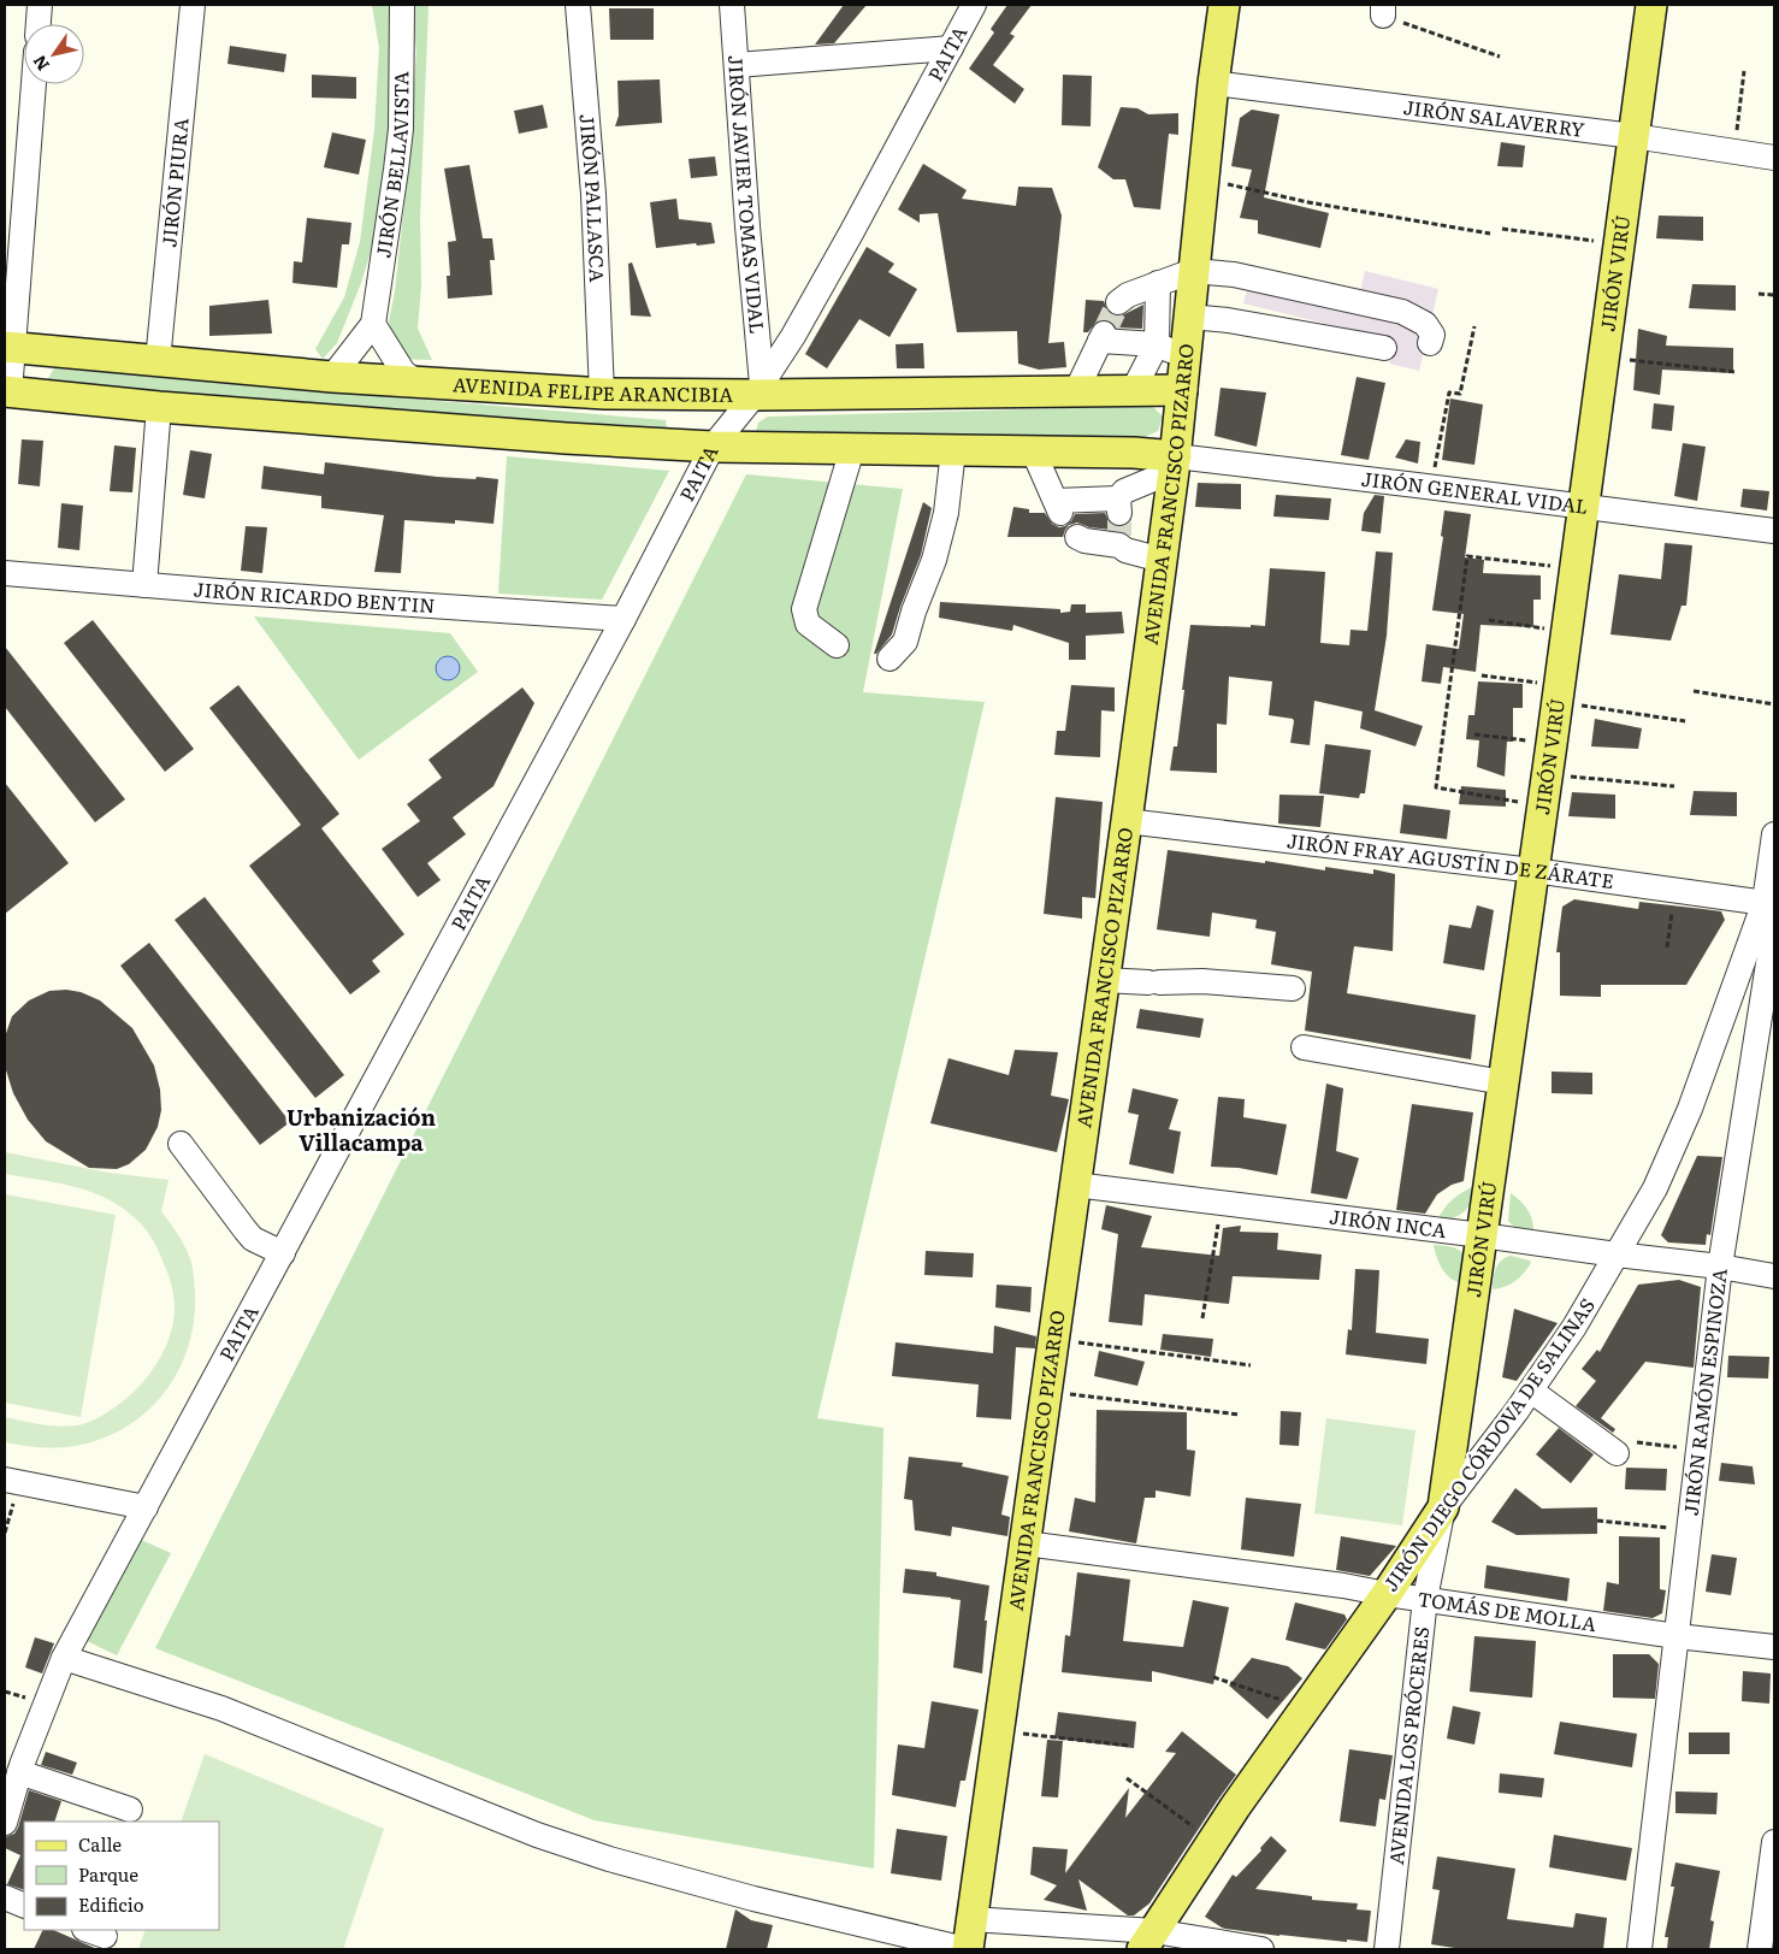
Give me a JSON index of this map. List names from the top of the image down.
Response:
{
  "streets": {
    "main road": [
      "JIRÓN VIRÚ",
      "AVENIDA FELIPE ARANCIBIA",
      "AVENIDA FRANCISCO PIZARRO",
      "JIRÓN DIEGO CÓRDOVA DE SALINAS"
    ],
    "street": [
      "PAITA",
      "JIRÓN SALAVERRY",
      "JIRÓN BELLAVISTA",
      "JIRÓN PIURA",
      "JIRÓN JAVIER TOMAS VIDAL",
      "JIRÓN PALLASCA",
      "JIRÓN GENERAL VIDAL",
      "JIRÓN RICARDO BENTIN",
      "JIRÓN FRAY AGUSTÍN DE ZÁRATE",
      "JIRÓN INCA",
      "JIRÓN RAMÓN ESPINOZA",
      "TOMÁS DE MOLLA",
      "AVENIDA LOS PRÓCERES"
    ]
  },
  "crossings": [
    ["PAITA", "JIRÓN JAVIER TOMAS VIDAL"],
    ["PAITA", "AVENIDA FELIPE ARANCIBIA"],
    ["PAITA", "JIRÓN RICARDO BENTIN"],
    ["JIRÓN SALAVERRY", "JIRÓN VIRÚ"],
    ["JIRÓN SALAVERRY", "AVENIDA FRANCISCO PIZARRO"],
    ["JIRÓN BELLAVISTA", "AVENIDA FELIPE ARANCIBIA"],
    ["JIRÓN PIURA", "AVENIDA FELIPE ARANCIBIA"],
    ["JIRÓN JAVIER TOMAS VIDAL", "AVENIDA FELIPE ARANCIBIA"],
    ["JIRÓN PALLASCA", "AVENIDA FELIPE ARANCIBIA"],
    ["JIRÓN VIRÚ", "JIRÓN GENERAL VIDAL"],
    ["JIRÓN VIRÚ", "JIRÓN FRAY AGUSTÍN DE ZÁRATE"],
    ["JIRÓN VIRÚ", "JIRÓN INCA"],
    ["JIRÓN VIRÚ", "JIRÓN DIEGO CÓRDOVA DE SALINAS"],
    ["JIRÓN VIRÚ", "AVENIDA LOS PRÓCERES"],
    ["AVENIDA FELIPE ARANCIBIA", "AVENIDA FRANCISCO PIZARRO"],
    ["JIRÓN GENERAL VIDAL", "AVENIDA FRANCISCO PIZARRO"],
    ["AVENIDA FRANCISCO PIZARRO", "JIRÓN FRAY AGUSTÍN DE ZÁRATE"],
    ["AVENIDA FRANCISCO PIZARRO", "JIRÓN INCA"],
    ["AVENIDA FRANCISCO PIZARRO", "TOMÁS DE MOLLA"],
    ["JIRÓN FRAY AGUSTÍN DE ZÁRATE", "JIRÓN RAMÓN ESPINOZA"],
    ["JIRÓN FRAY AGUSTÍN DE ZÁRATE", "JIRÓN DIEGO CÓRDOVA DE SALINAS"],
    ["JIRÓN INCA", "JIRÓN RAMÓN ESPINOZA"],
    ["JIRÓN INCA", "JIRÓN DIEGO CÓRDOVA DE SALINAS"],
    ["JIRÓN RAMÓN ESPINOZA", "JIRÓN DIEGO CÓRDOVA DE SALINAS"],
    ["JIRÓN RAMÓN ESPINOZA", "TOMÁS DE MOLLA"],
    ["JIRÓN DIEGO CÓRDOVA DE SALINAS", "TOMÁS DE MOLLA"],
    ["JIRÓN DIEGO CÓRDOVA DE SALINAS", "AVENIDA LOS PRÓCERES"],
    ["TOMÁS DE MOLLA", "AVENIDA LOS PRÓCERES"]
  ],
  "districts": ["Urbanización Villacampa"],
  "legend": ["Calle", "Parque", "Edificio"],
  "north": "bottom left"
}
